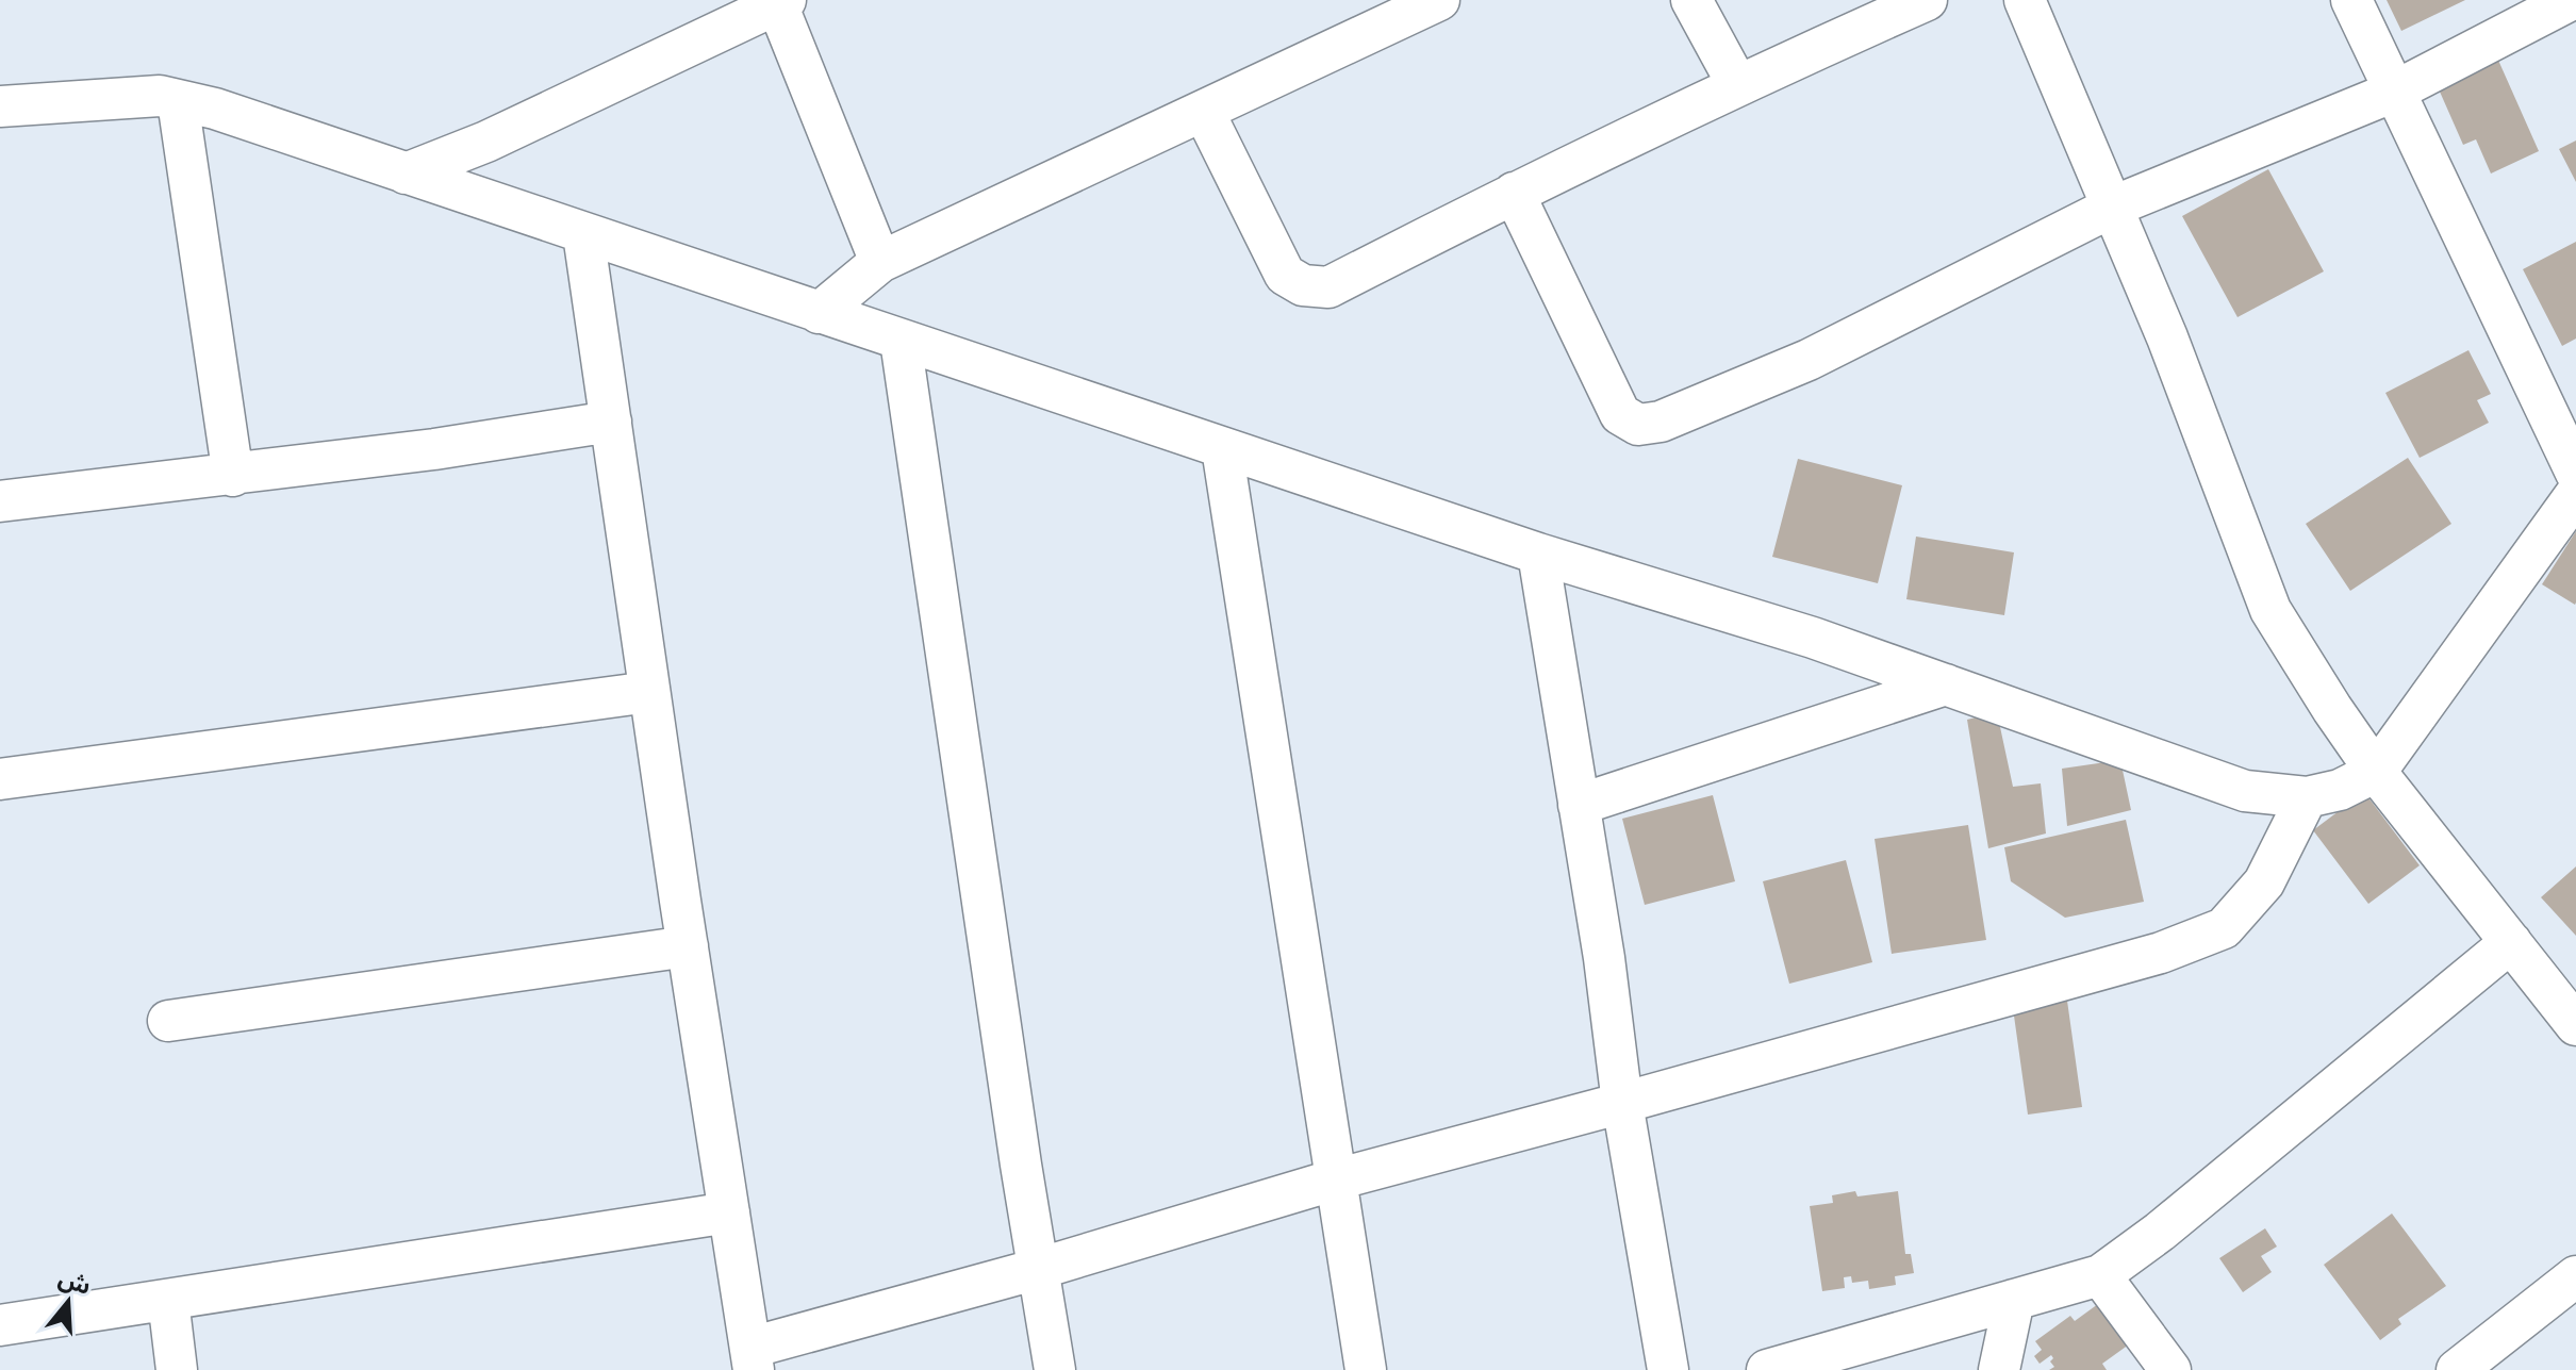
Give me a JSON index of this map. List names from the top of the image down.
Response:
{
  "north": "top"
}
